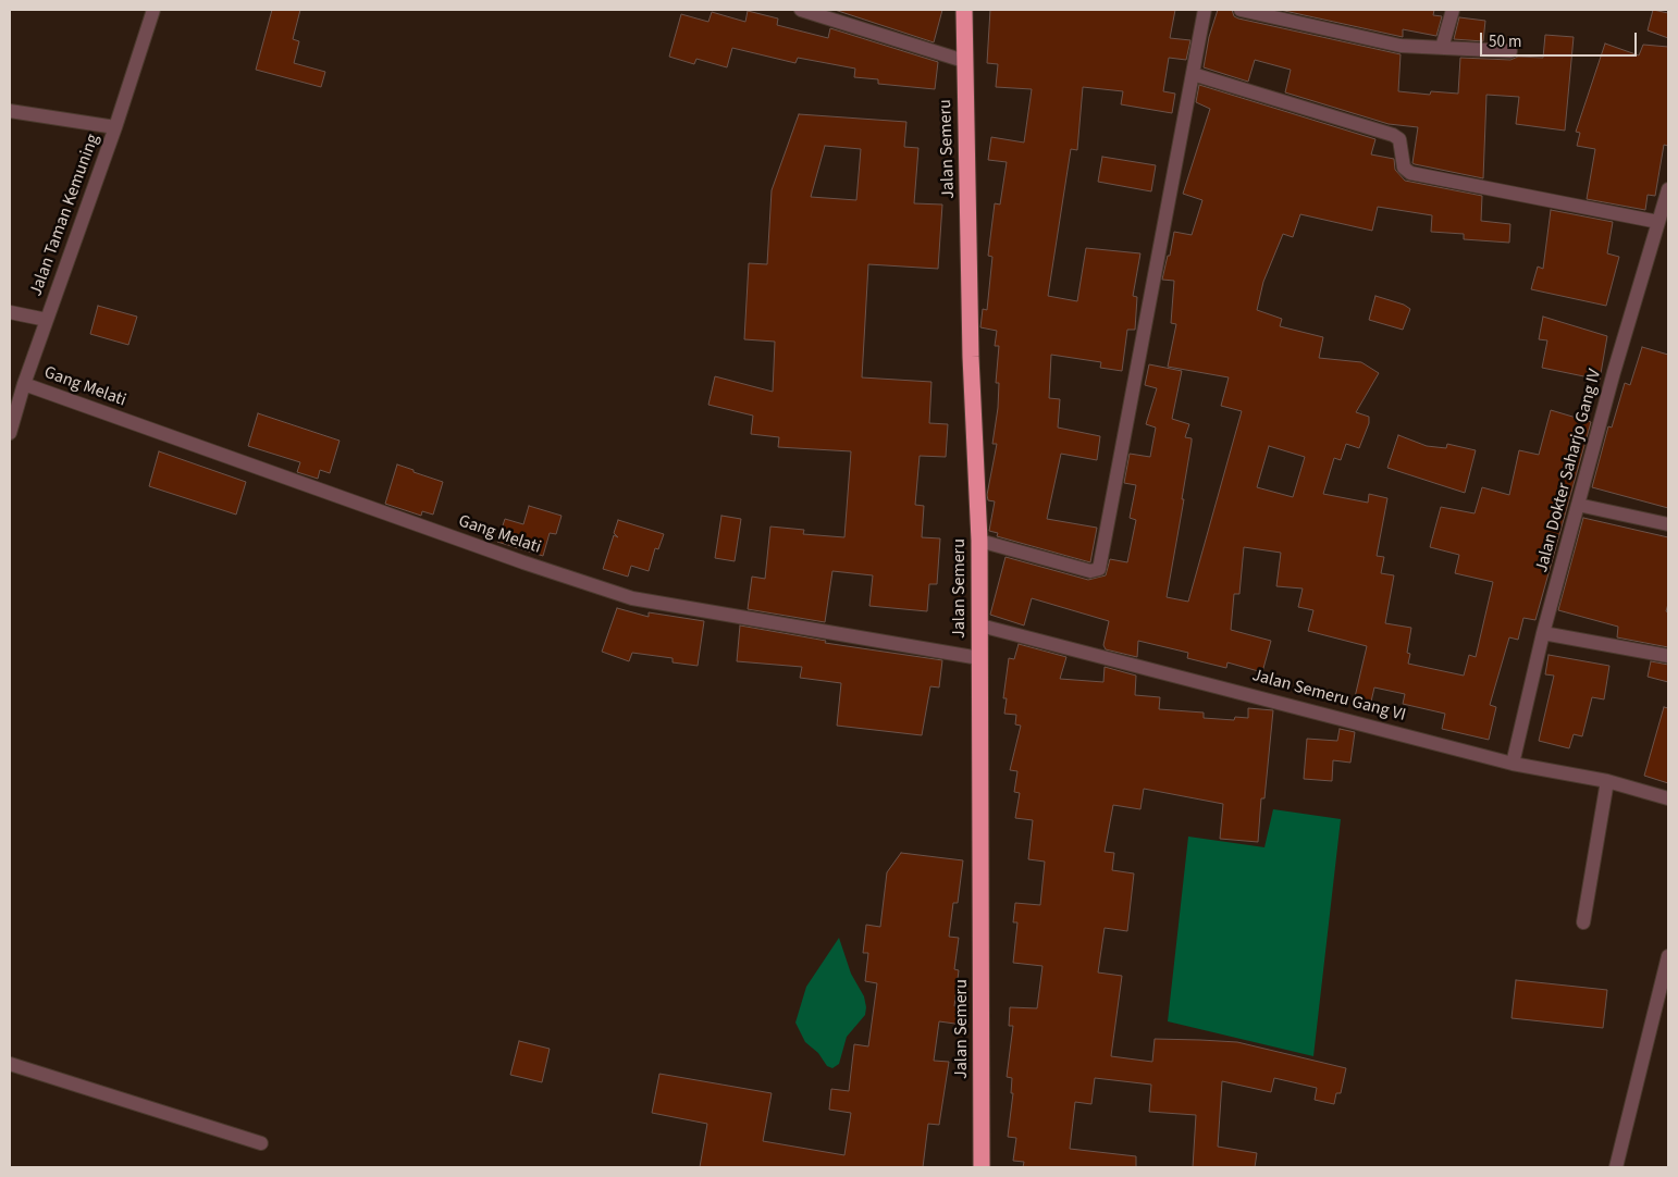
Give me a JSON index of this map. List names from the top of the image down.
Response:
{
  "streets": {
    "highway": ["Jalan Semeru"],
    "street": [
      "Jalan Taman Kemuning",
      "Gang Melati",
      "Jalan Dokter Saharjo Gang IV",
      "Jalan Semeru Gang VI"
    ]
  },
  "crossings": [
    ["Jalan Semeru", "Gang Melati"],
    ["Jalan Semeru", "Jalan Semeru Gang VI"],
    ["Jalan Taman Kemuning", "Gang Melati"],
    ["Jalan Dokter Saharjo Gang IV", "Jalan Semeru Gang VI"]
  ],
  "scale_bar": "50 m"
}
